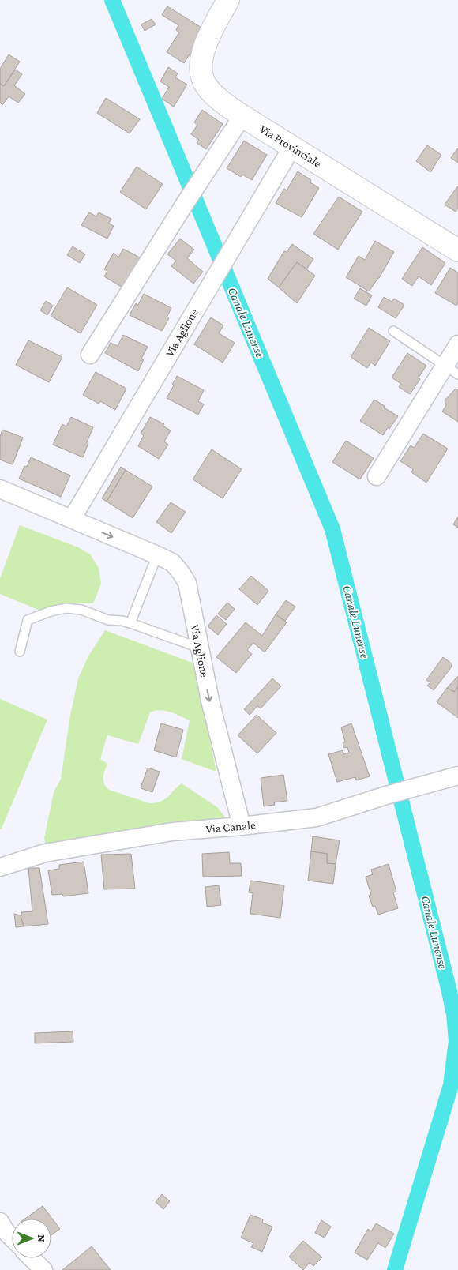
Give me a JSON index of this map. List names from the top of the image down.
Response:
{
  "streets": {
    "street": ["Via Provinciale", "Via Aglione", "Via Canale"]
  },
  "crossings": [
    ["Via Provinciale", "Via Aglione"],
    ["Via Aglione", "Via Canale"]
  ],
  "water": ["Canale Lunense"],
  "north": "right"
}
